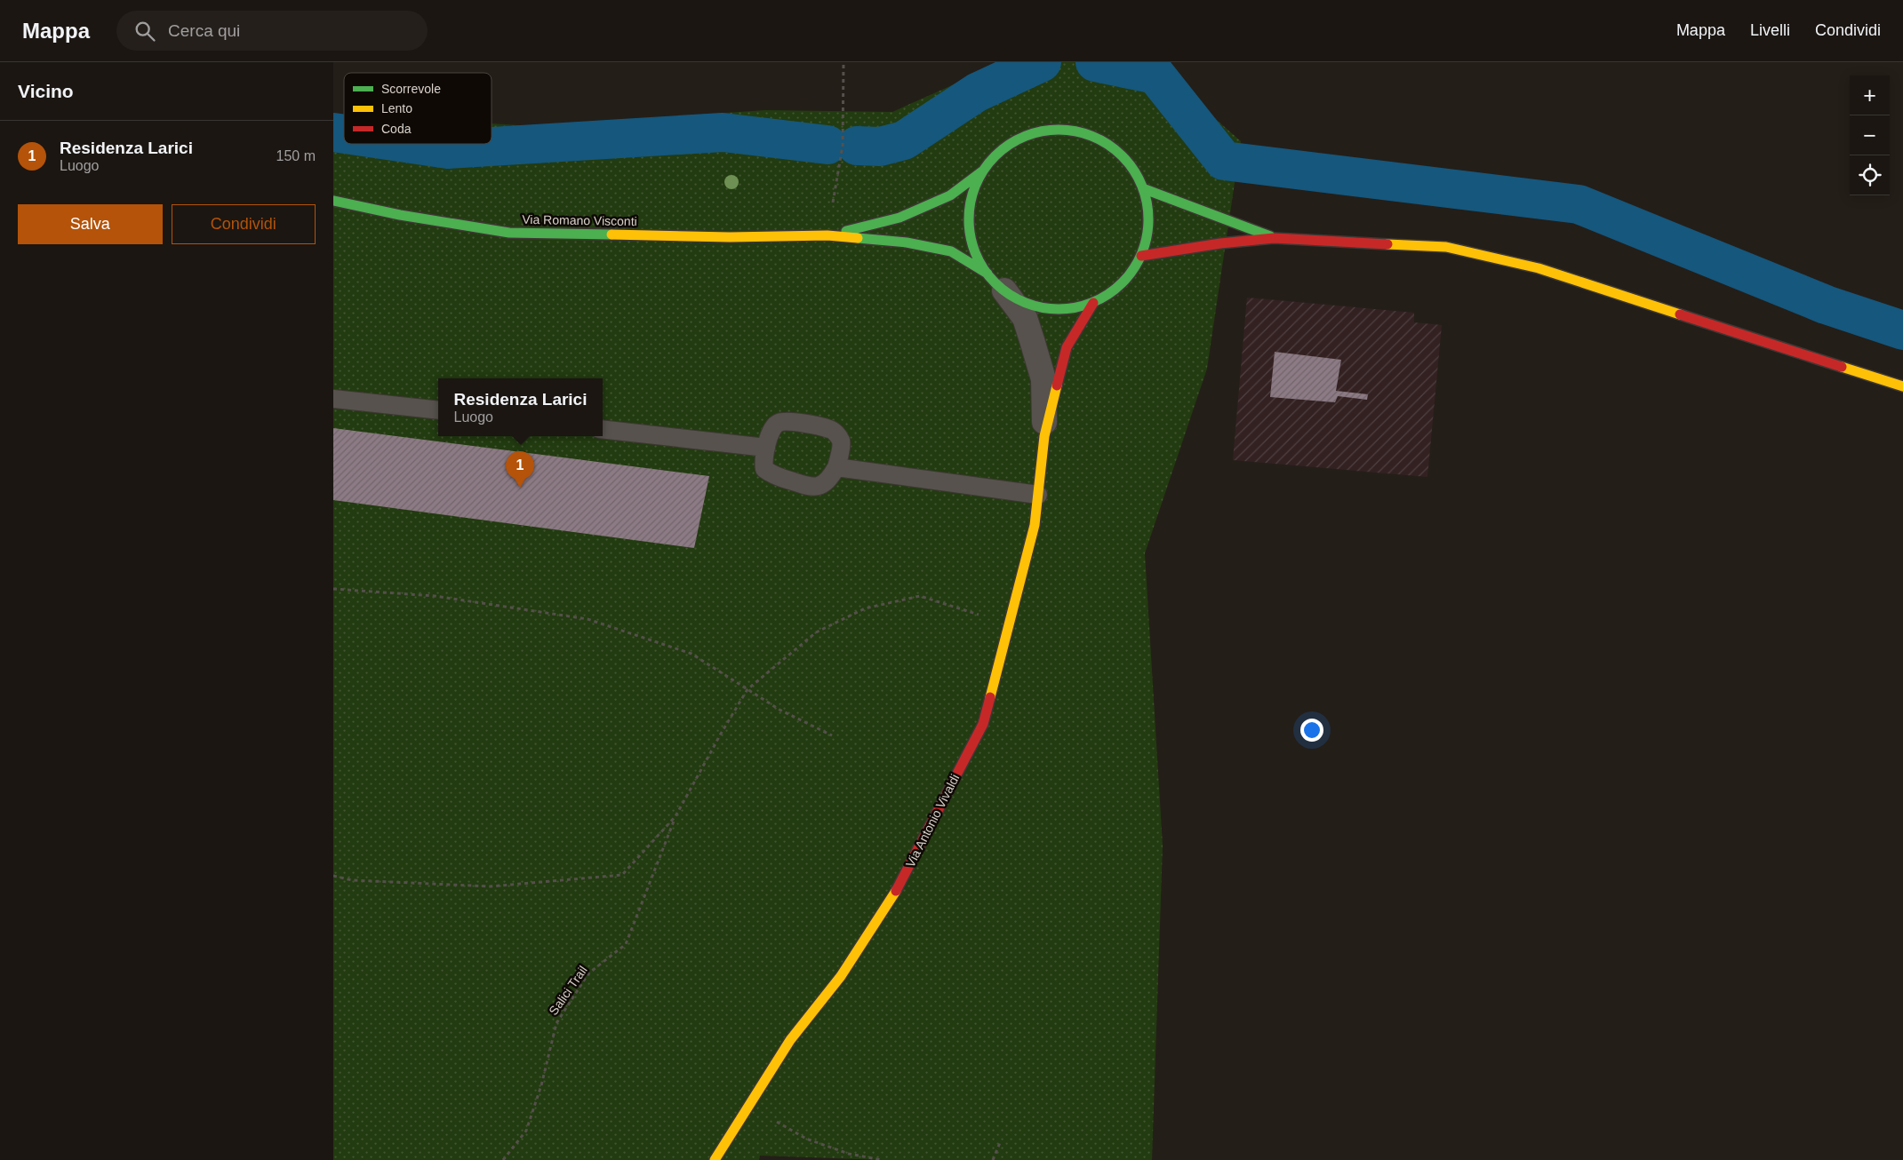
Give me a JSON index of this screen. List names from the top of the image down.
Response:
{
  "streets": {
    "street": ["Via Romano Visconti", "Via Antonio Vivaldi"],
    "path": ["Salici Trail"]
  },
  "crossings": [
    ["Via Romano Visconti", "Via Antonio Vivaldi"]
  ],
  "legend": ["Scorrevole", "Lento", "Coda"],
  "page": {
    "header": "Mappa",
    "search": "Cerca qui",
    "nav": ["Mappa", "Livelli", "Condividi"],
    "heading": "Vicino",
    "map_buttons": ["+", "−"],
    "list": [
      {
        "mark": "1",
        "name": "Residenza Larici",
        "note": "Luogo",
        "value": "150 m"
      }
    ],
    "buttons": ["Salva", "Condividi"],
    "popup": ["Residenza Larici", "Luogo"],
    "pins": "1"
  }
}
